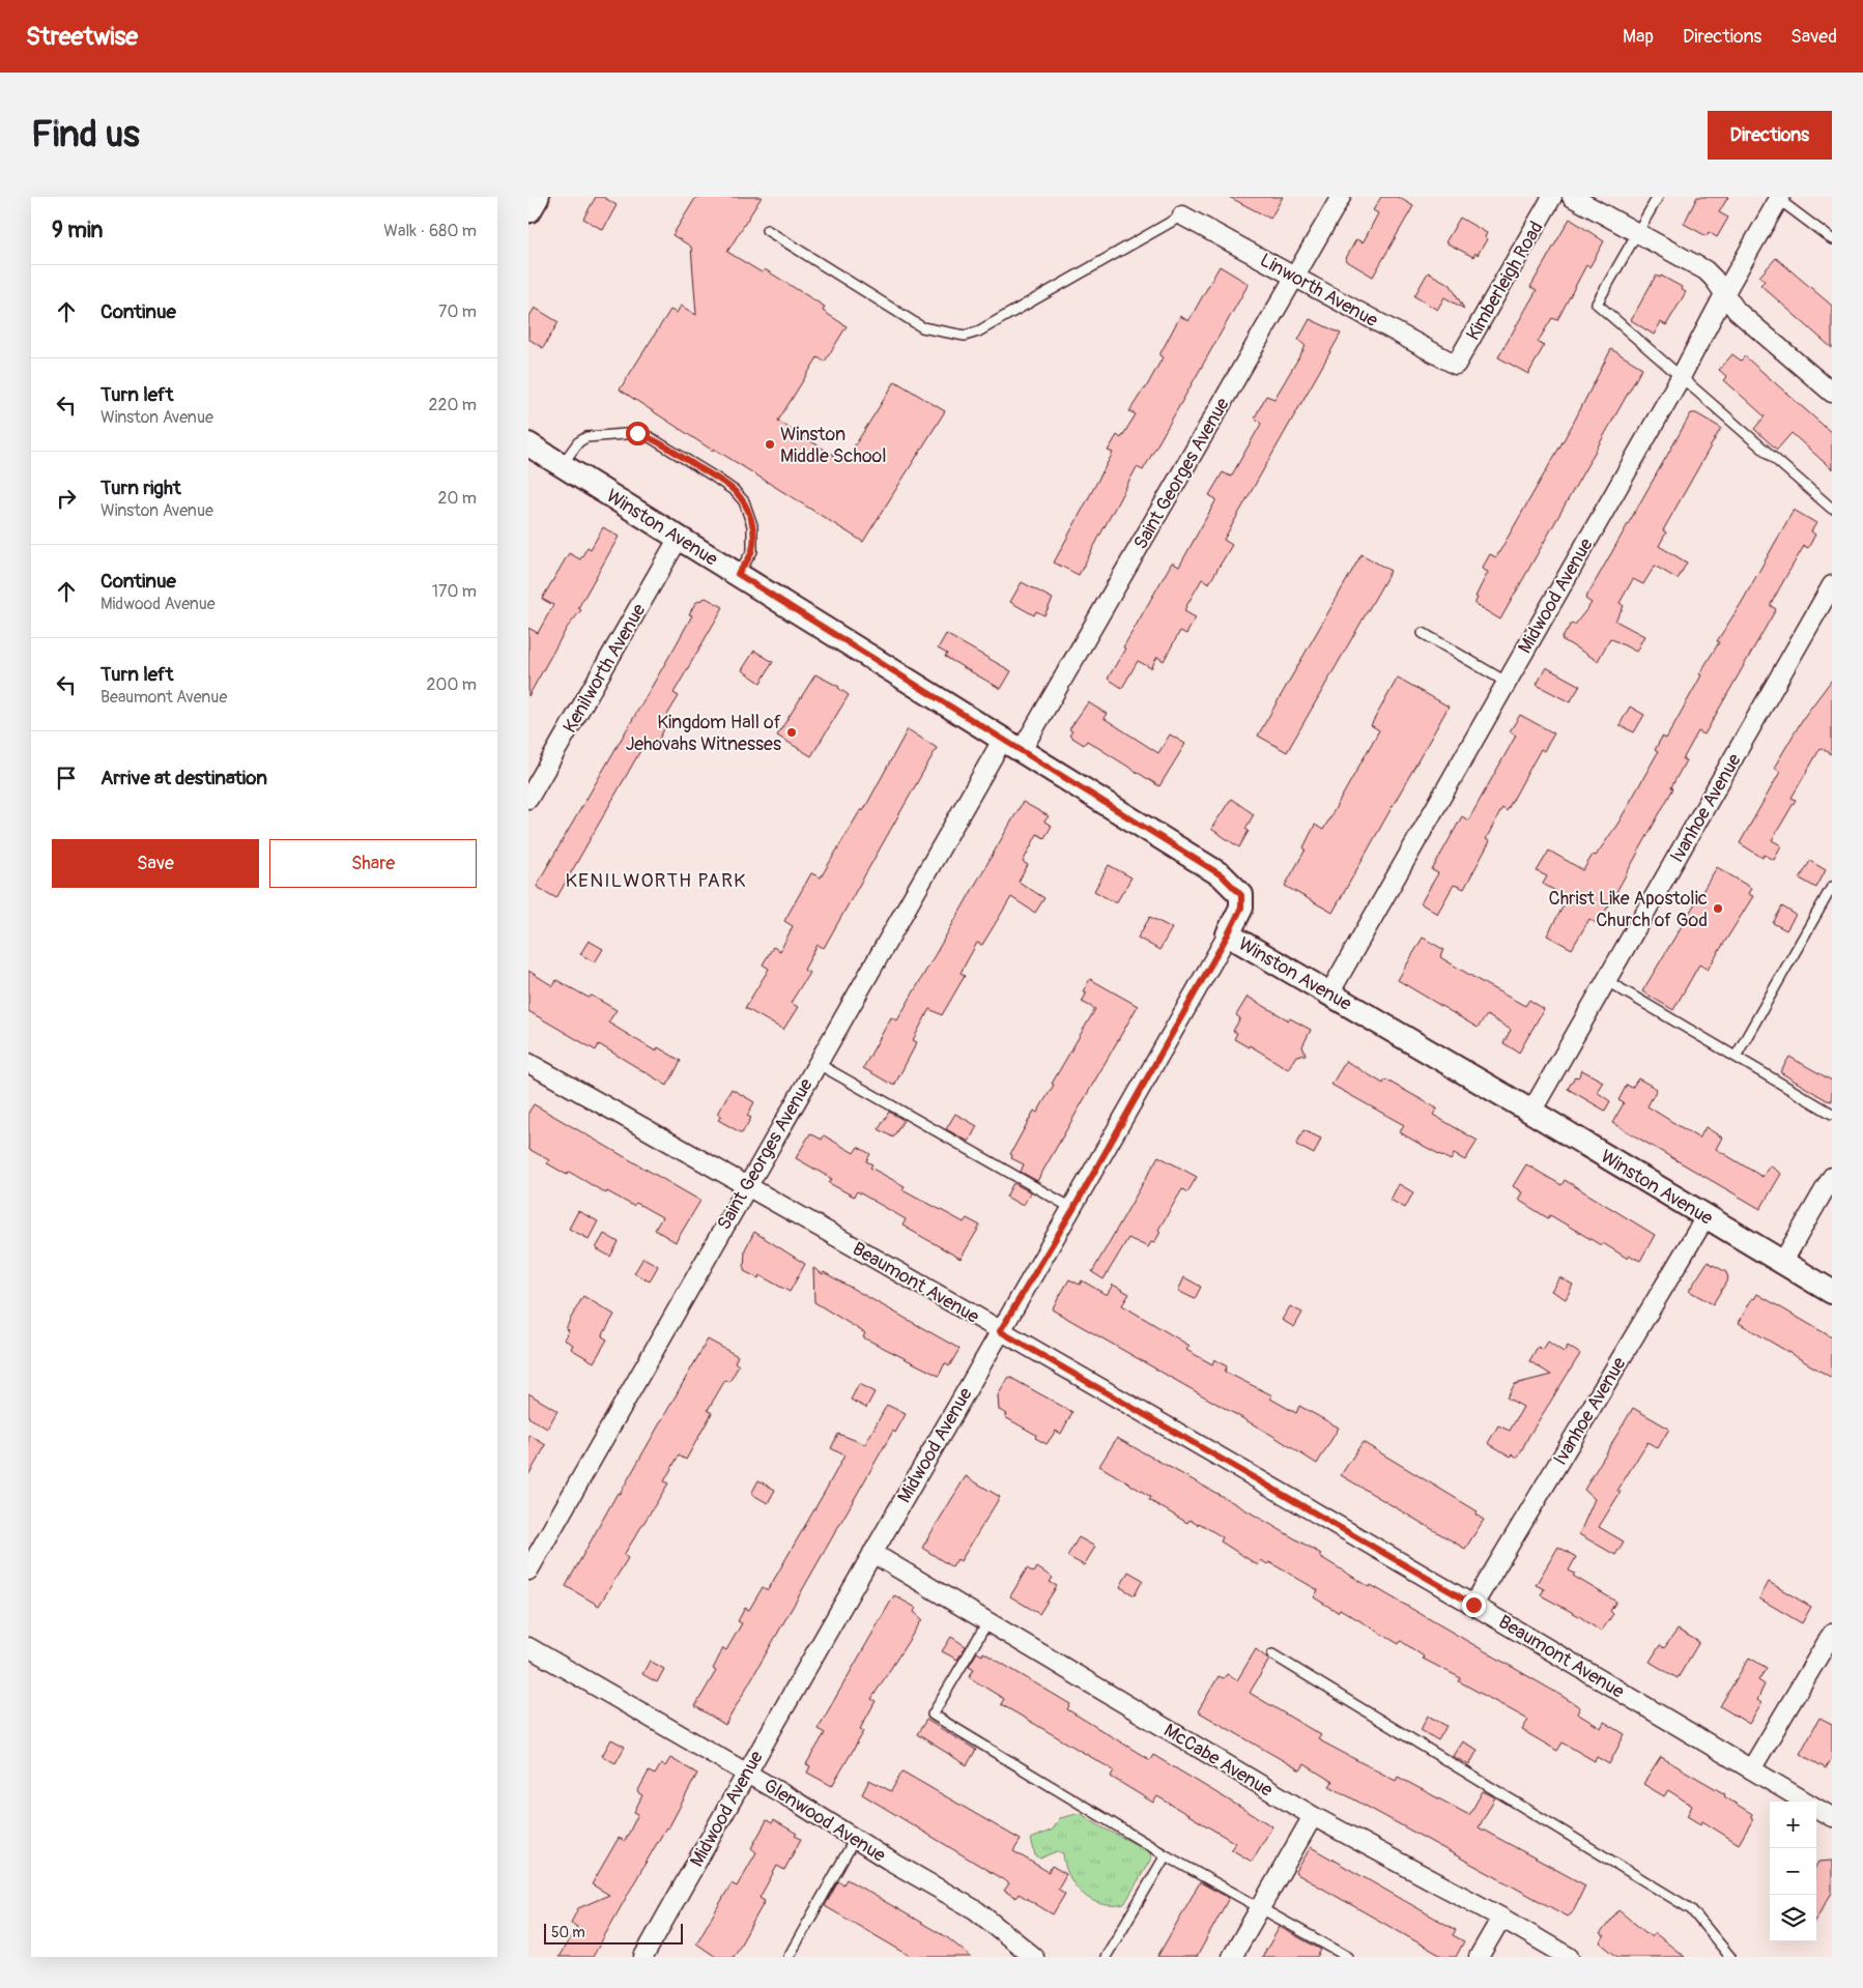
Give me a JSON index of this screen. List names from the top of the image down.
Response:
{
  "streets": {
    "street": [
      "Kimberleigh Road",
      "Linworth Avenue",
      "Saint Georges Avenue",
      "Winston Avenue",
      "Midwood Avenue",
      "Kenilworth Avenue",
      "Ivanhoe Avenue",
      "Beaumont Avenue",
      "McCabe Avenue",
      "Glenwood Avenue"
    ]
  },
  "crossings": [
    ["Kimberleigh Road", "Linworth Avenue"],
    ["Linworth Avenue", "Saint Georges Avenue"],
    ["Saint Georges Avenue", "Winston Avenue"],
    ["Saint Georges Avenue", "Beaumont Avenue"],
    ["Winston Avenue", "Midwood Avenue"],
    ["Winston Avenue", "Kenilworth Avenue"],
    ["Winston Avenue", "Ivanhoe Avenue"],
    ["Midwood Avenue", "Beaumont Avenue"],
    ["Midwood Avenue", "McCabe Avenue"],
    ["Midwood Avenue", "Glenwood Avenue"],
    ["Ivanhoe Avenue", "Beaumont Avenue"]
  ],
  "districts": ["KENILWORTH PARK"],
  "places": ["Winston Middle School", "Kingdom Hall of Jehovahs Witnesses", "Christ Like Apostolic Church of God"],
  "scale_bar": "50 m",
  "page": {
    "header": "Streetwise",
    "nav": ["Map", "Directions", "Saved"],
    "buttons": [
      "Directions",
      ["Save", "Share"]
    ],
    "title": "Find us",
    "heading": ["9 min", "Walk · 680 m"],
    "list": [
      ["Continue", "70 m"],
      ["Turn left", "Winston Avenue", "220 m"],
      ["Turn right", "Winston Avenue", "20 m"],
      ["Continue", "Midwood Avenue", "170 m"],
      ["Turn left", "Beaumont Avenue", "200 m"],
      "Arrive at destination"
    ],
    "map_buttons": ["+", "−"],
    "scale": "50 m"
  }
}
